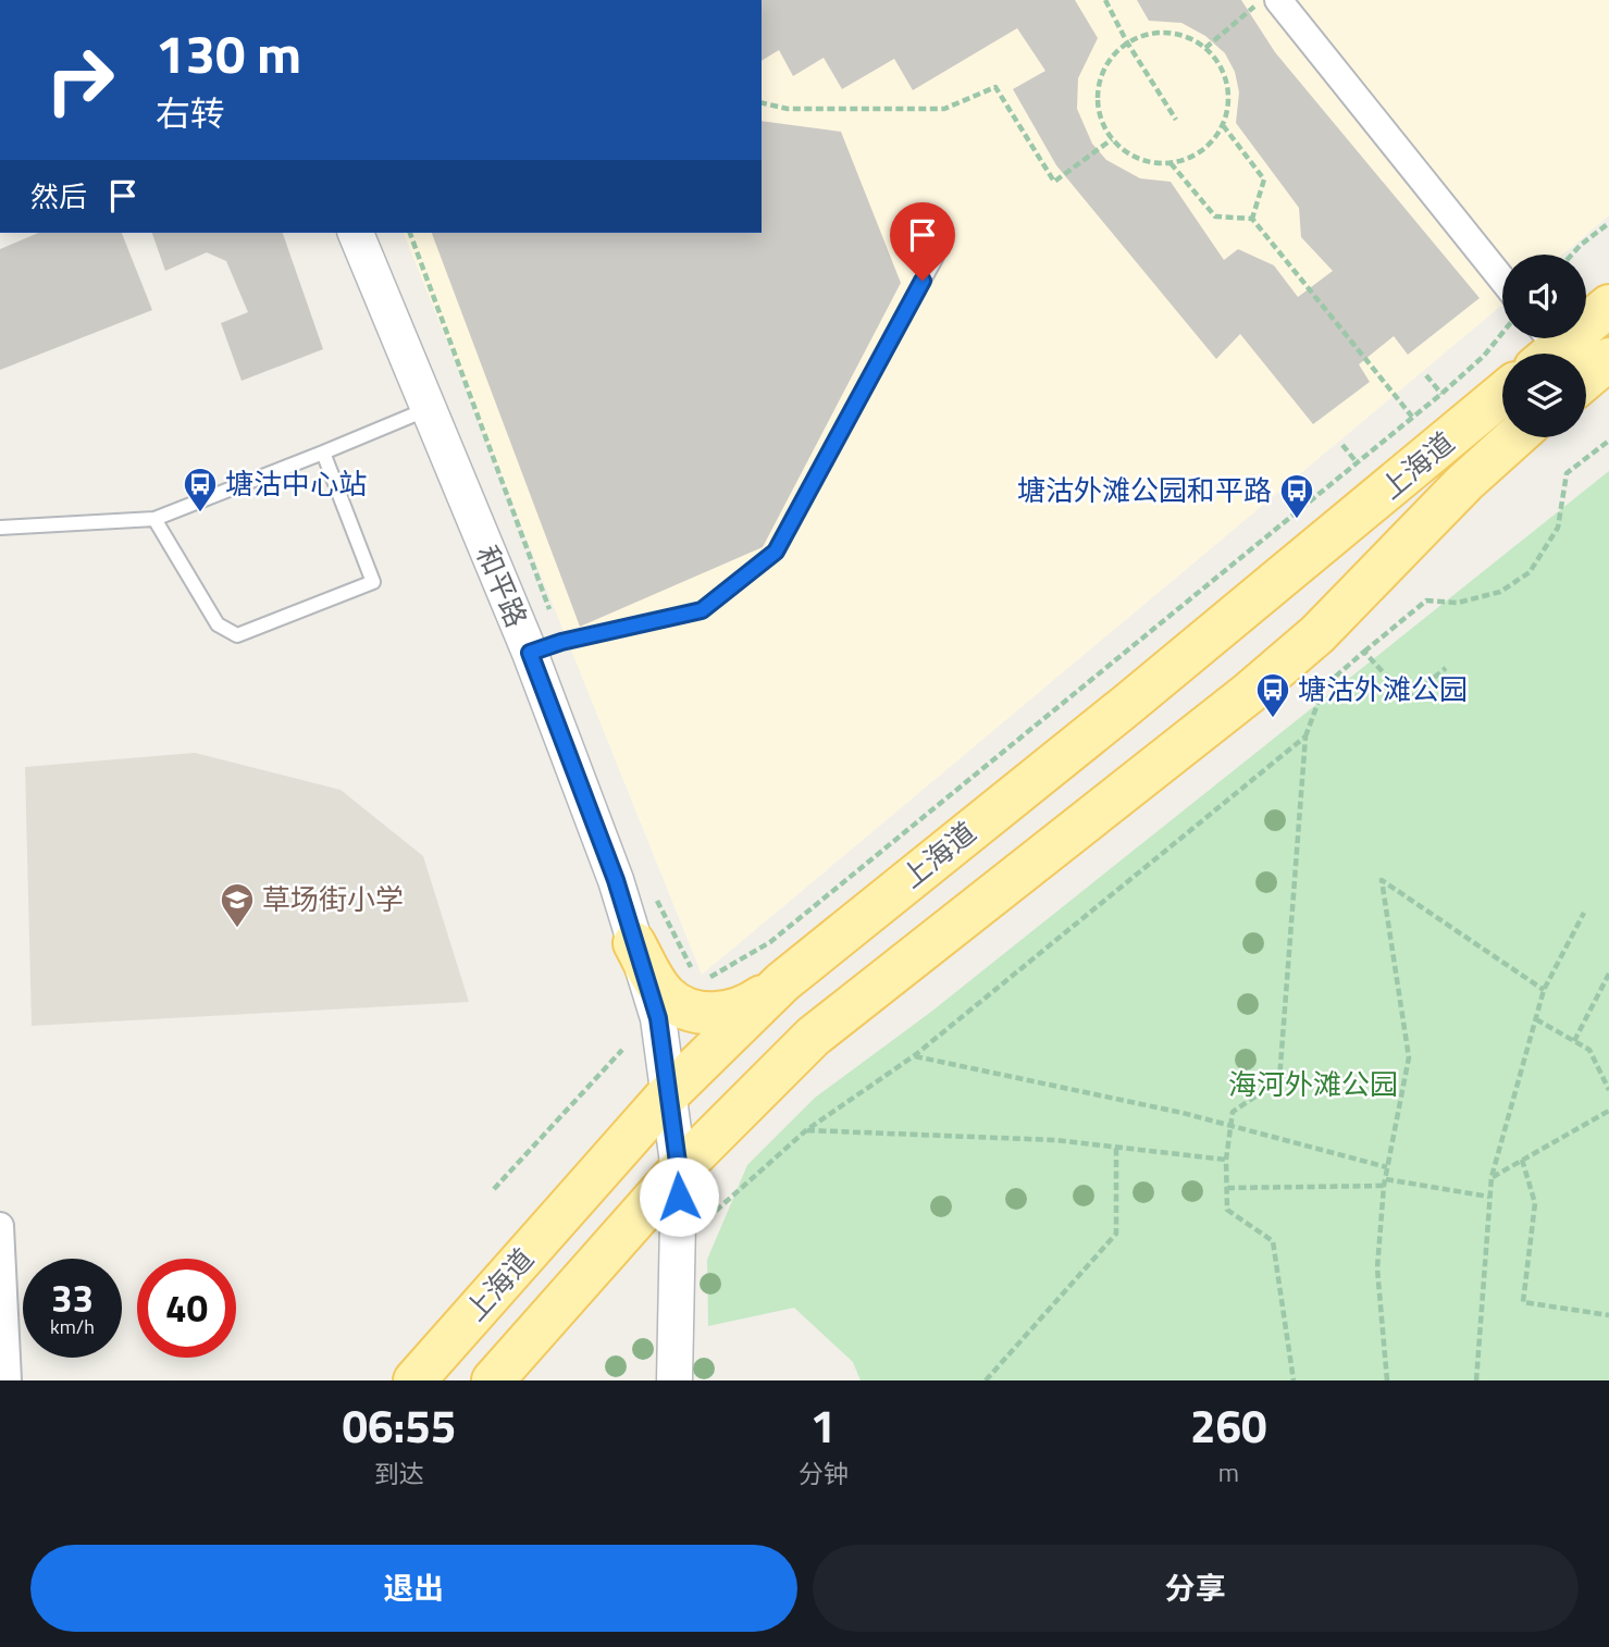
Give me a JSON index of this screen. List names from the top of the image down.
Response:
{
  "streets": {
    "main road": ["上海道"],
    "street": ["和平路"]
  },
  "crossings": [
    ["上海道", "和平路"]
  ],
  "parks": ["海河外滩公园"],
  "places": {
    "bus stop": ["塘沽中心站", "塘沽外滩公园和平路", "塘沽外滩公园"],
    "school or university": ["草场街小学"]
  },
  "page": {
    "turn": ["130 m", "右转"],
    "then": "然后",
    "speed": "33 km/h",
    "limit": "40",
    "eta": [
      "06:55",
      "到达",
      "1",
      "分钟",
      "260",
      "m"
    ],
    "buttons": ["退出", "分享"]
  }
}
